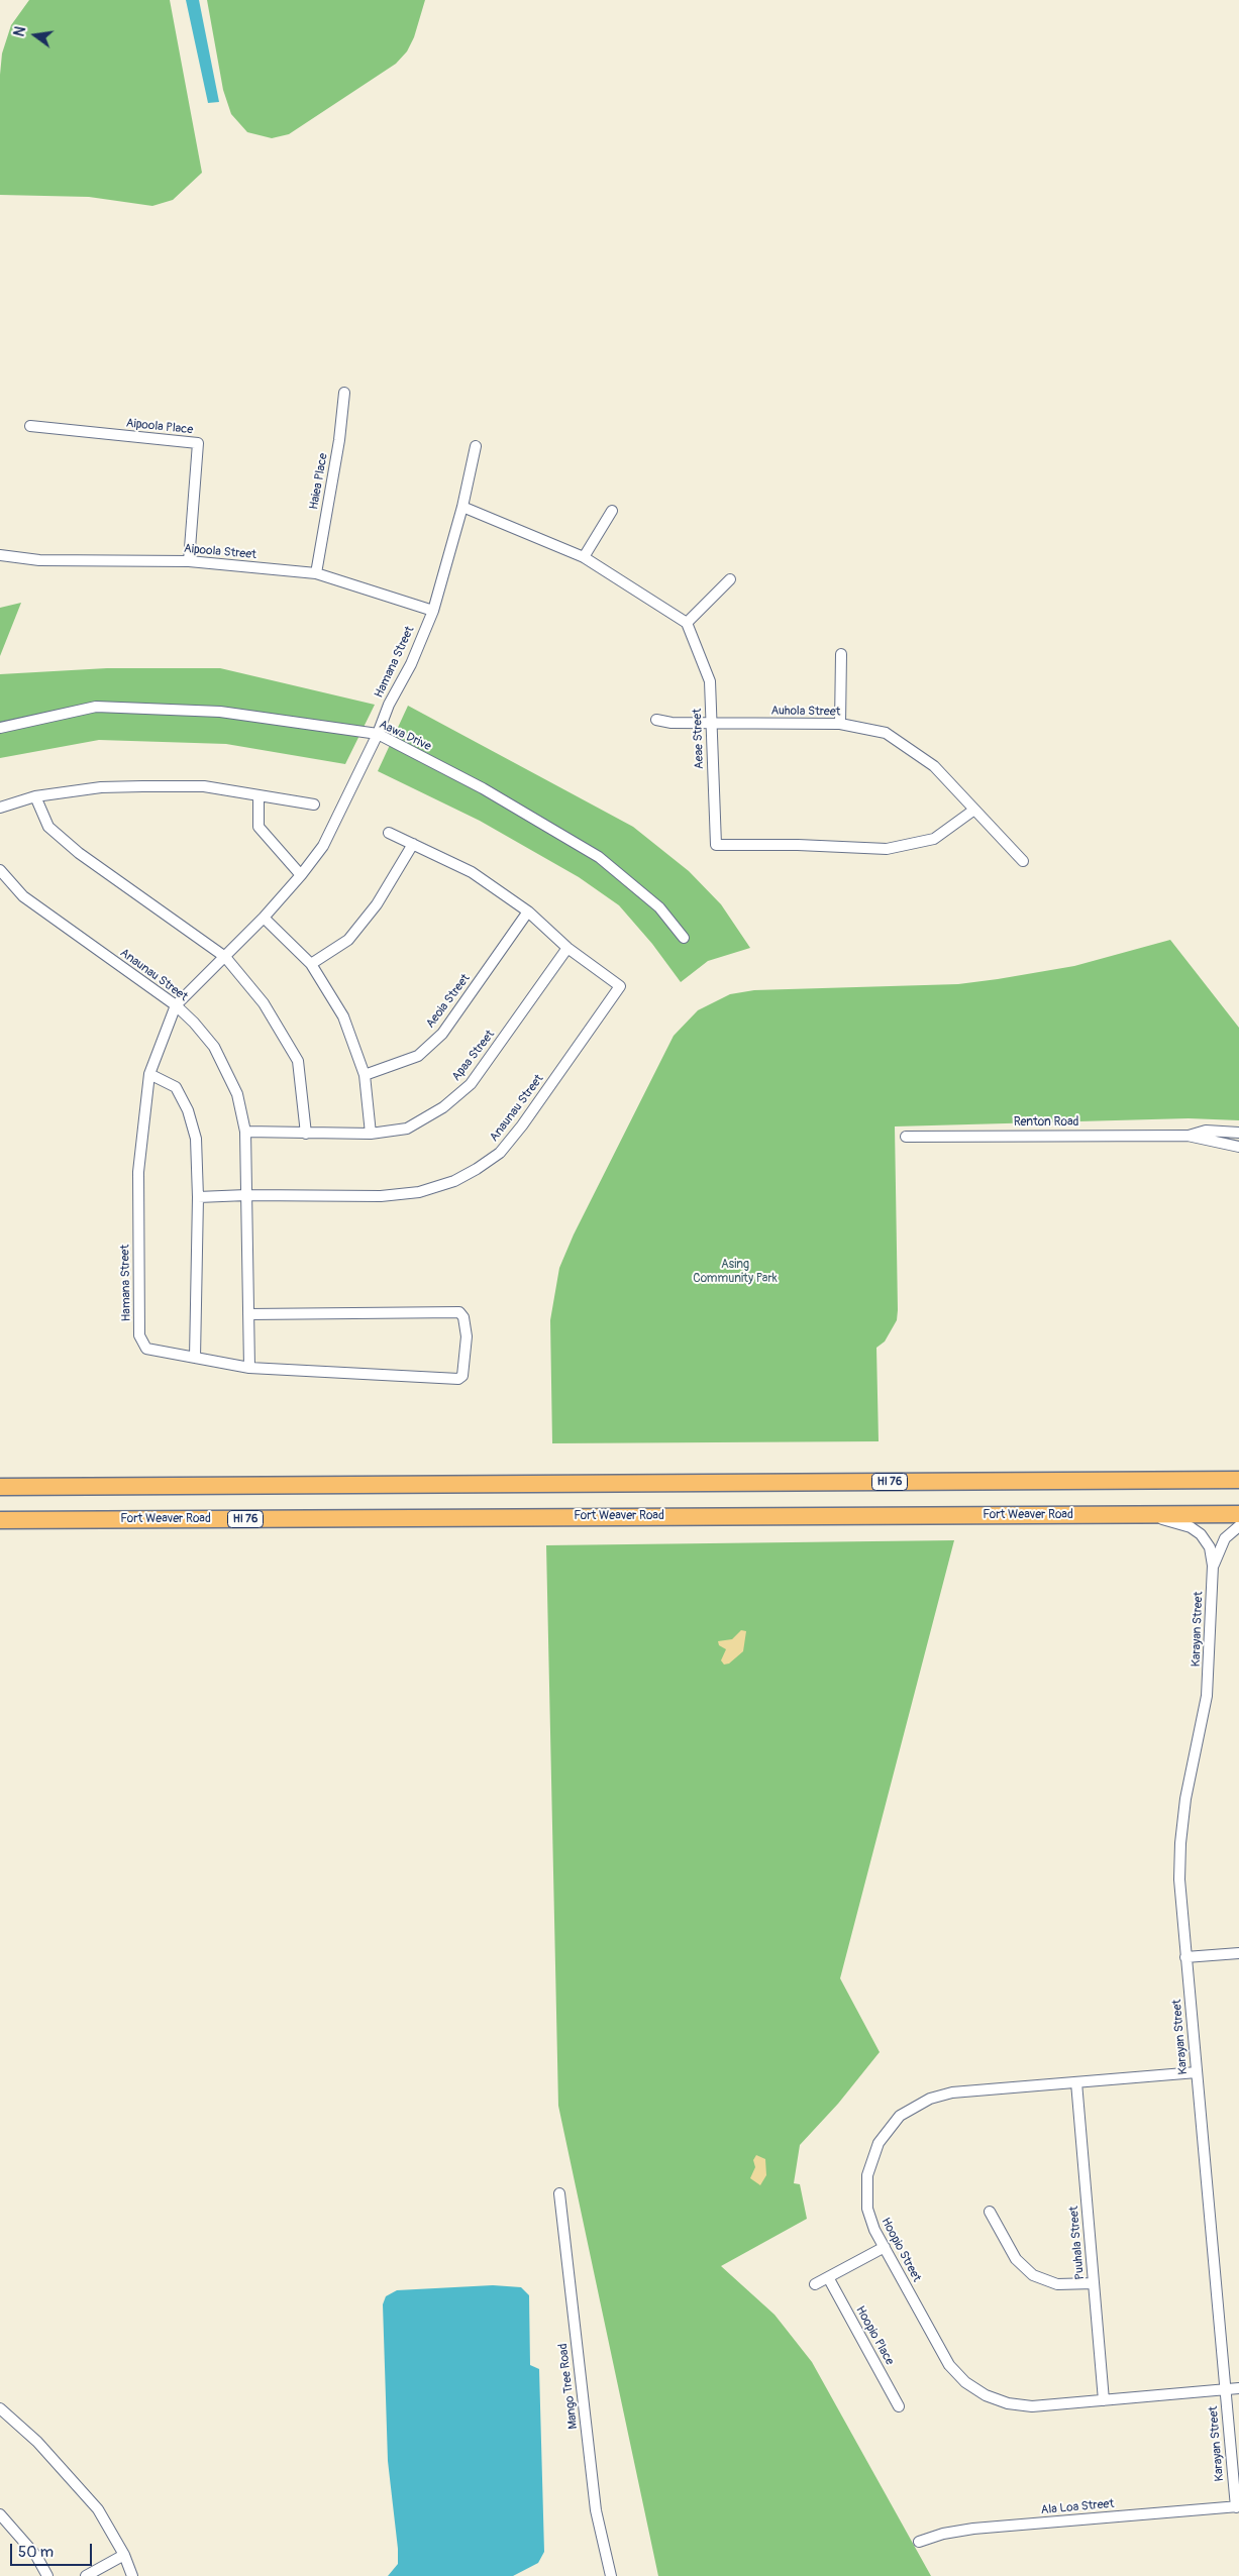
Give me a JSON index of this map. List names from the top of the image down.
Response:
{
  "streets": {
    "highway": ["HI 76", "Fort Weaver Road"],
    "street": [
      "Aipoola Place",
      "Haiea Place",
      "Aipoola Street",
      "Hamana Street",
      "Auhola Street",
      "Aawa Drive",
      "Aeae Street",
      "Anaunau Street",
      "Aeoia Street",
      "Apaa Street",
      "Renton Road",
      "Karayan Street",
      "Puuhala Street",
      "Hoopio Street",
      "Hoopio Place",
      "Mango Tree Road",
      "Ala Loa Street"
    ]
  },
  "crossings": [
    ["Aipoola Place", "Aipoola Street"],
    ["Haiea Place", "Aipoola Street"],
    ["Aipoola Street", "Hamana Street"],
    ["Hamana Street", "Aawa Drive"],
    ["Hamana Street", "Anaunau Street"],
    ["Auhola Street", "Aeae Street"],
    ["Anaunau Street", "Apaa Street"],
    ["Fort Weaver Road", "Karayan Street"],
    ["Karayan Street", "Hoopio Street"],
    ["Karayan Street", "Ala Loa Street"],
    ["Puuhala Street", "Hoopio Street"]
  ],
  "parks": ["Asing Community Park"],
  "scale_bar": "50 m",
  "north": "left"
}
